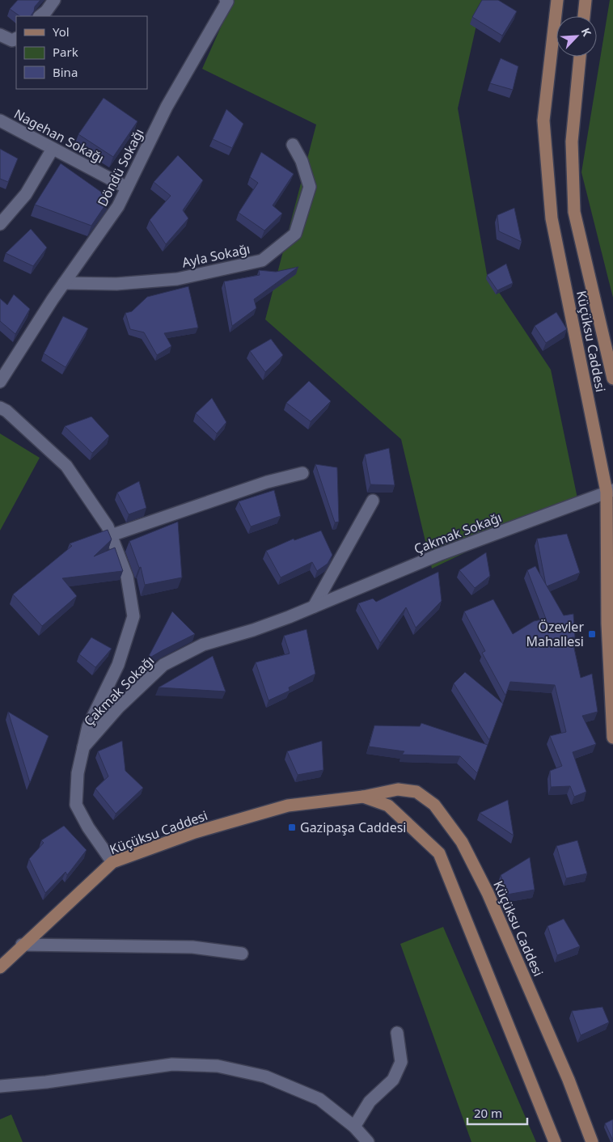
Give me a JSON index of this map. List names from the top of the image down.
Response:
{
  "streets": {
    "main road": ["Küçüksu Caddesi"],
    "street": [
      "Nagehan Sokağı",
      "Döndü Sokağı",
      "Ayla Sokağı",
      "Çakmak Sokağı"
    ]
  },
  "crossings": [
    ["Nagehan Sokağı", "Döndü Sokağı"],
    ["Döndü Sokağı", "Ayla Sokağı"],
    ["Küçüksu Caddesi", "Çakmak Sokağı"]
  ],
  "places": {
    "transit": ["Özevler Mahallesi", "Gazipaşa Caddesi"]
  },
  "legend": ["Yol", "Park", "Bina"],
  "scale_bar": "20 m",
  "north": "top right"
}
